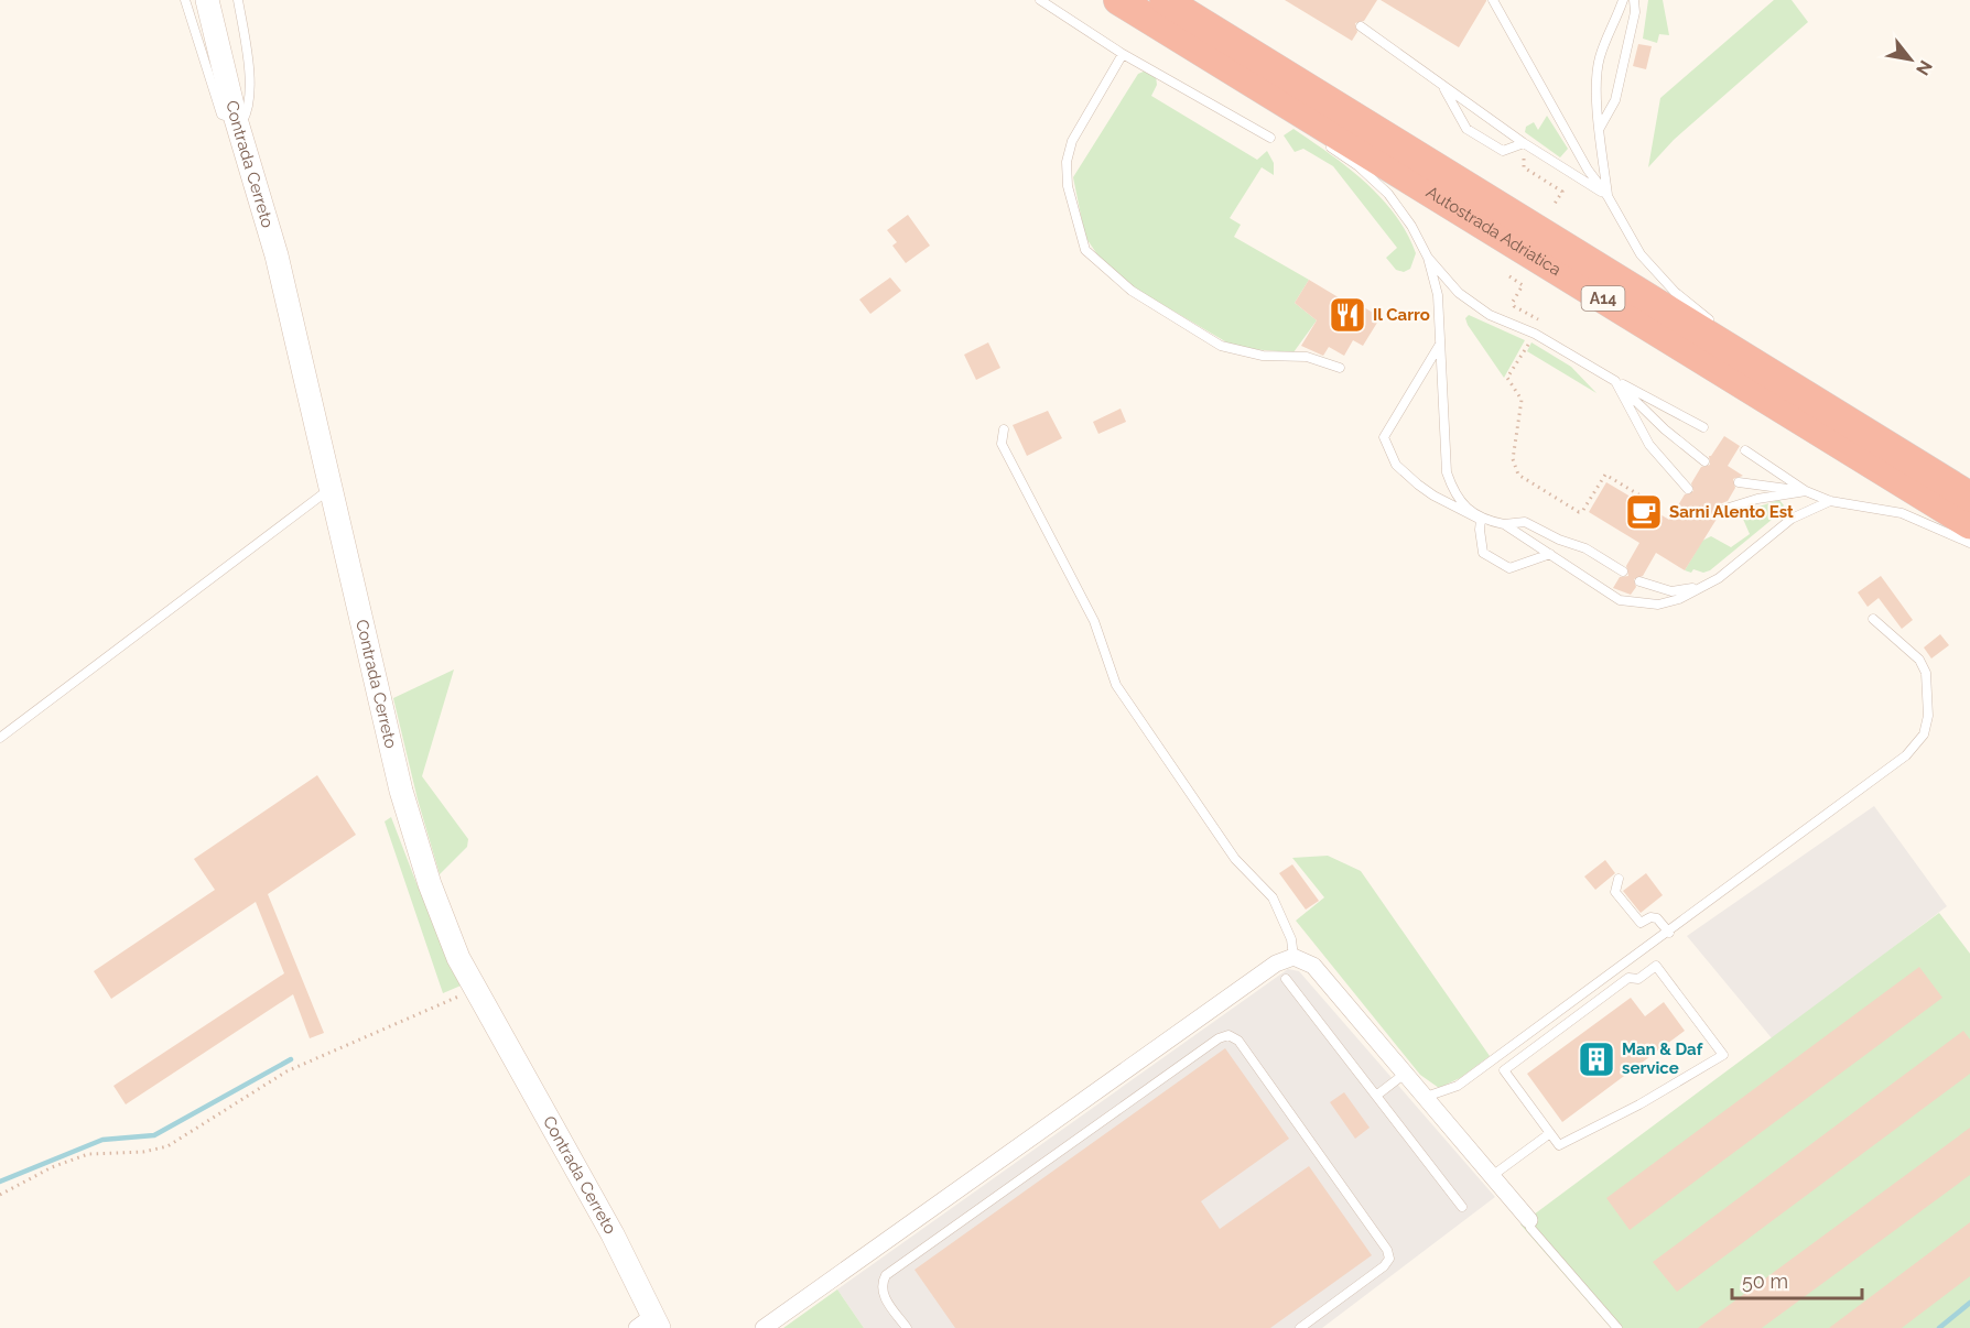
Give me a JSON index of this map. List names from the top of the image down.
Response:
{
  "streets": {
    "highway": ["Autostrada Adriatica", "A14"],
    "main road": ["Contrada Cerreto"]
  },
  "places": {
    "restaurant": ["Il Carro"],
    "cafe": ["Sarni Alento Est"],
    "building": ["Man & Daf service"]
  },
  "scale_bar": "50 m",
  "north": "bottom right"
}
